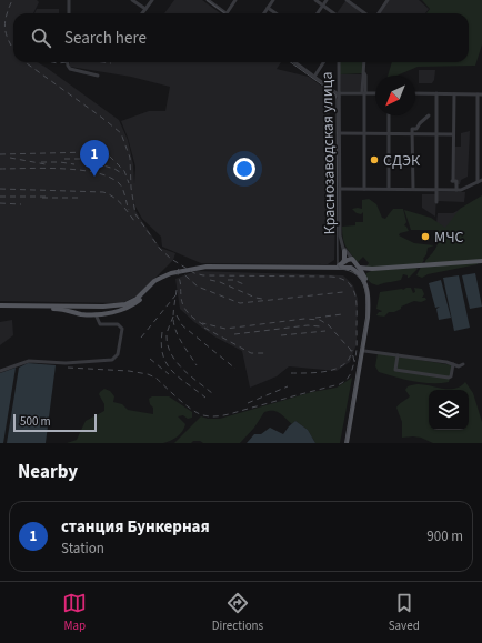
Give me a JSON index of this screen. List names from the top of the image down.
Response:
{
  "streets": {
    "street": ["Краснозаводская улица"]
  },
  "places": ["СДЭК", "МЧС"],
  "scale_bar": "500 m",
  "north": "bottom left",
  "page": {
    "search": "Search here",
    "pins": "1",
    "scale": "500 m",
    "heading": "Nearby",
    "list": [
      {
        "mark": "1",
        "name": "станция Бункерная",
        "note": "Station",
        "value": "900 m"
      }
    ],
    "nav": ["Map", "Directions", "Saved"]
  }
}
